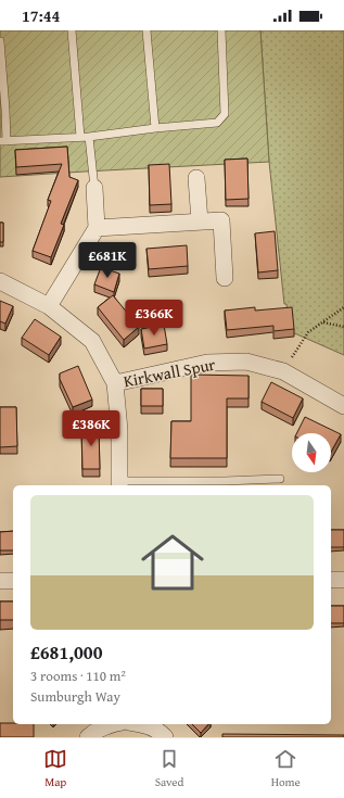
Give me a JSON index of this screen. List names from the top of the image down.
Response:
{
  "streets": {
    "street": ["Kirkwall Spur"]
  },
  "north": "bottom",
  "page": {
    "status": "17:44",
    "price": ["£681K", "£366K", "£386K"],
    "list": [
      {
        "name": "£681,000",
        "note": "3 rooms · 110 m² · Sumburgh Way"
      }
    ],
    "tabs": ["Map", "Saved", "Home"]
  }
}
